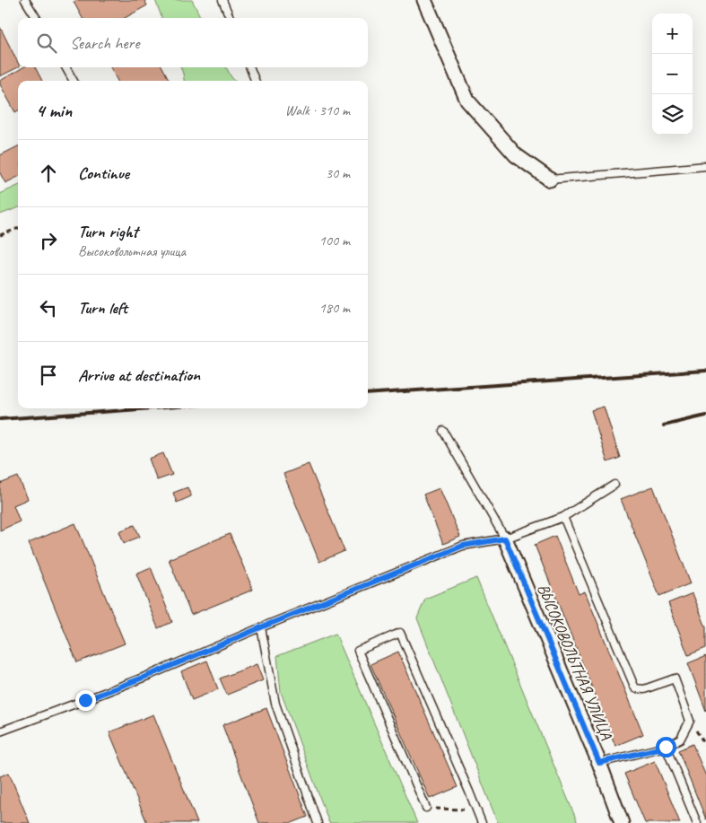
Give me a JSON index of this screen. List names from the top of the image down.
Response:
{
  "streets": {
    "street": ["ВЫСОКОВОЛЬТНАЯ УЛИЦА"]
  },
  "page": {
    "map_buttons": ["+", "−"],
    "search": "Search here",
    "heading": ["4 min", "Walk · 310 m"],
    "list": [
      ["Continue", "30 m"],
      ["Turn right", "Высоковольтная улица", "100 m"],
      ["Turn left", "180 m"],
      "Arrive at destination"
    ]
  }
}
